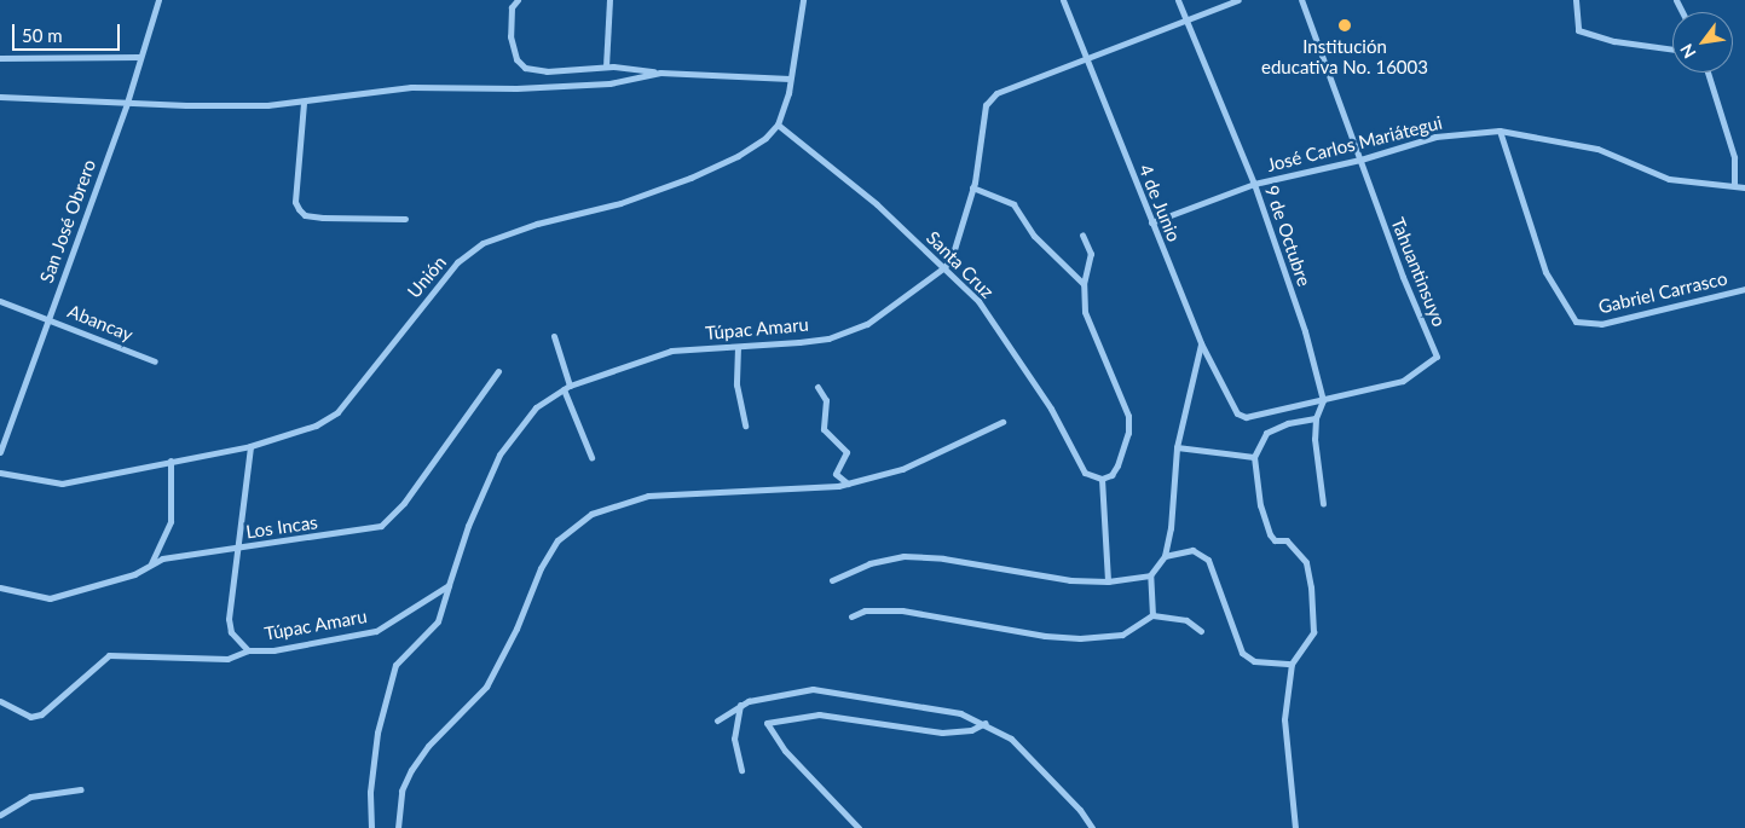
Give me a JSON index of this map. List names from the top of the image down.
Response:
{
  "streets": {
    "street": [
      "José Carlos Mariátegui",
      "4 de Junio",
      "San José Obrero",
      "9 de Octubre",
      "Santa Cruz",
      "Tahuantinsuyo",
      "Unión",
      "Gabriel Carrasco",
      "Abancay",
      "Túpac Amaru",
      "Los Incas"
    ]
  },
  "crossings": [
    ["José Carlos Mariátegui", "4 de Junio"],
    ["José Carlos Mariátegui", "9 de Octubre"],
    ["José Carlos Mariátegui", "Tahuantinsuyo"],
    ["José Carlos Mariátegui", "Gabriel Carrasco"],
    ["4 de Junio", "Tahuantinsuyo"],
    ["4 de Junio", "Túpac Amaru"],
    ["San José Obrero", "Abancay"],
    ["9 de Octubre", "Tahuantinsuyo"],
    ["9 de Octubre", "Túpac Amaru"],
    ["Santa Cruz", "Unión"],
    ["Santa Cruz", "Túpac Amaru"]
  ],
  "places": ["Institución educativa No. 16003"],
  "scale_bar": "50 m",
  "north": "bottom left"
}
